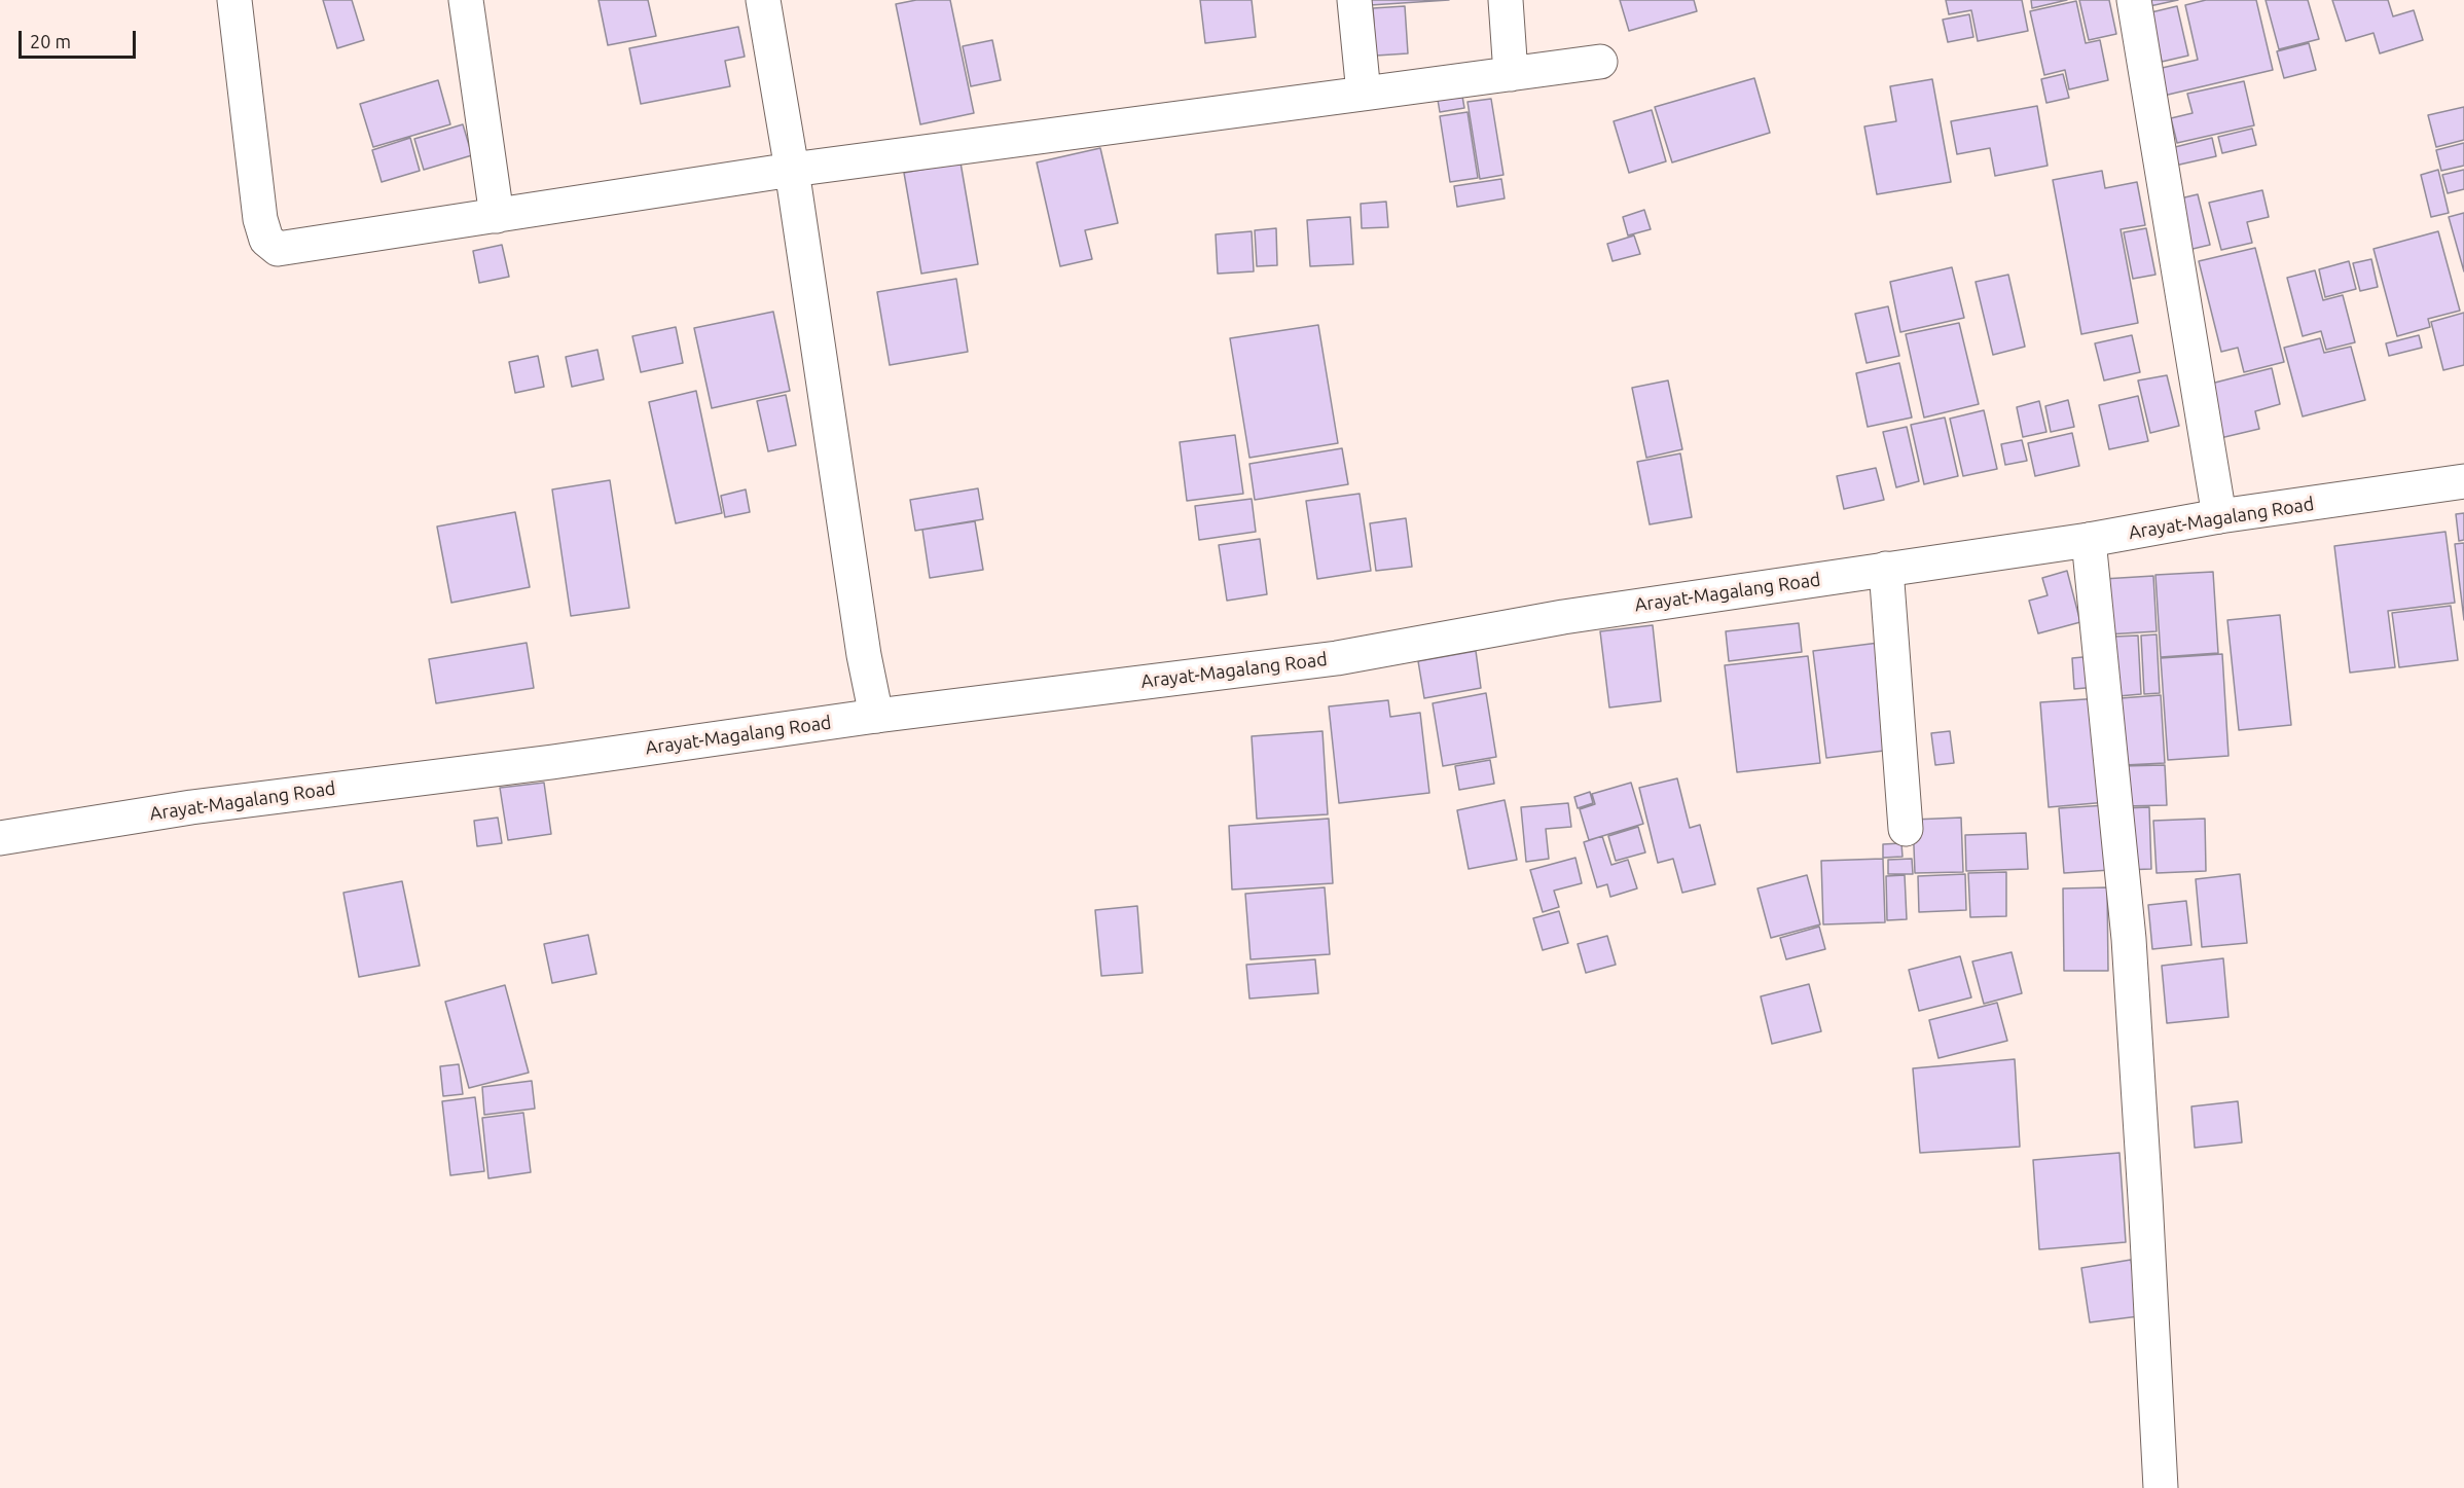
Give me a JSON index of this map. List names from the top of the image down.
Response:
{
  "streets": {
    "street": ["Arayat-Magalang Road"]
  },
  "scale_bar": "20 m"
}
